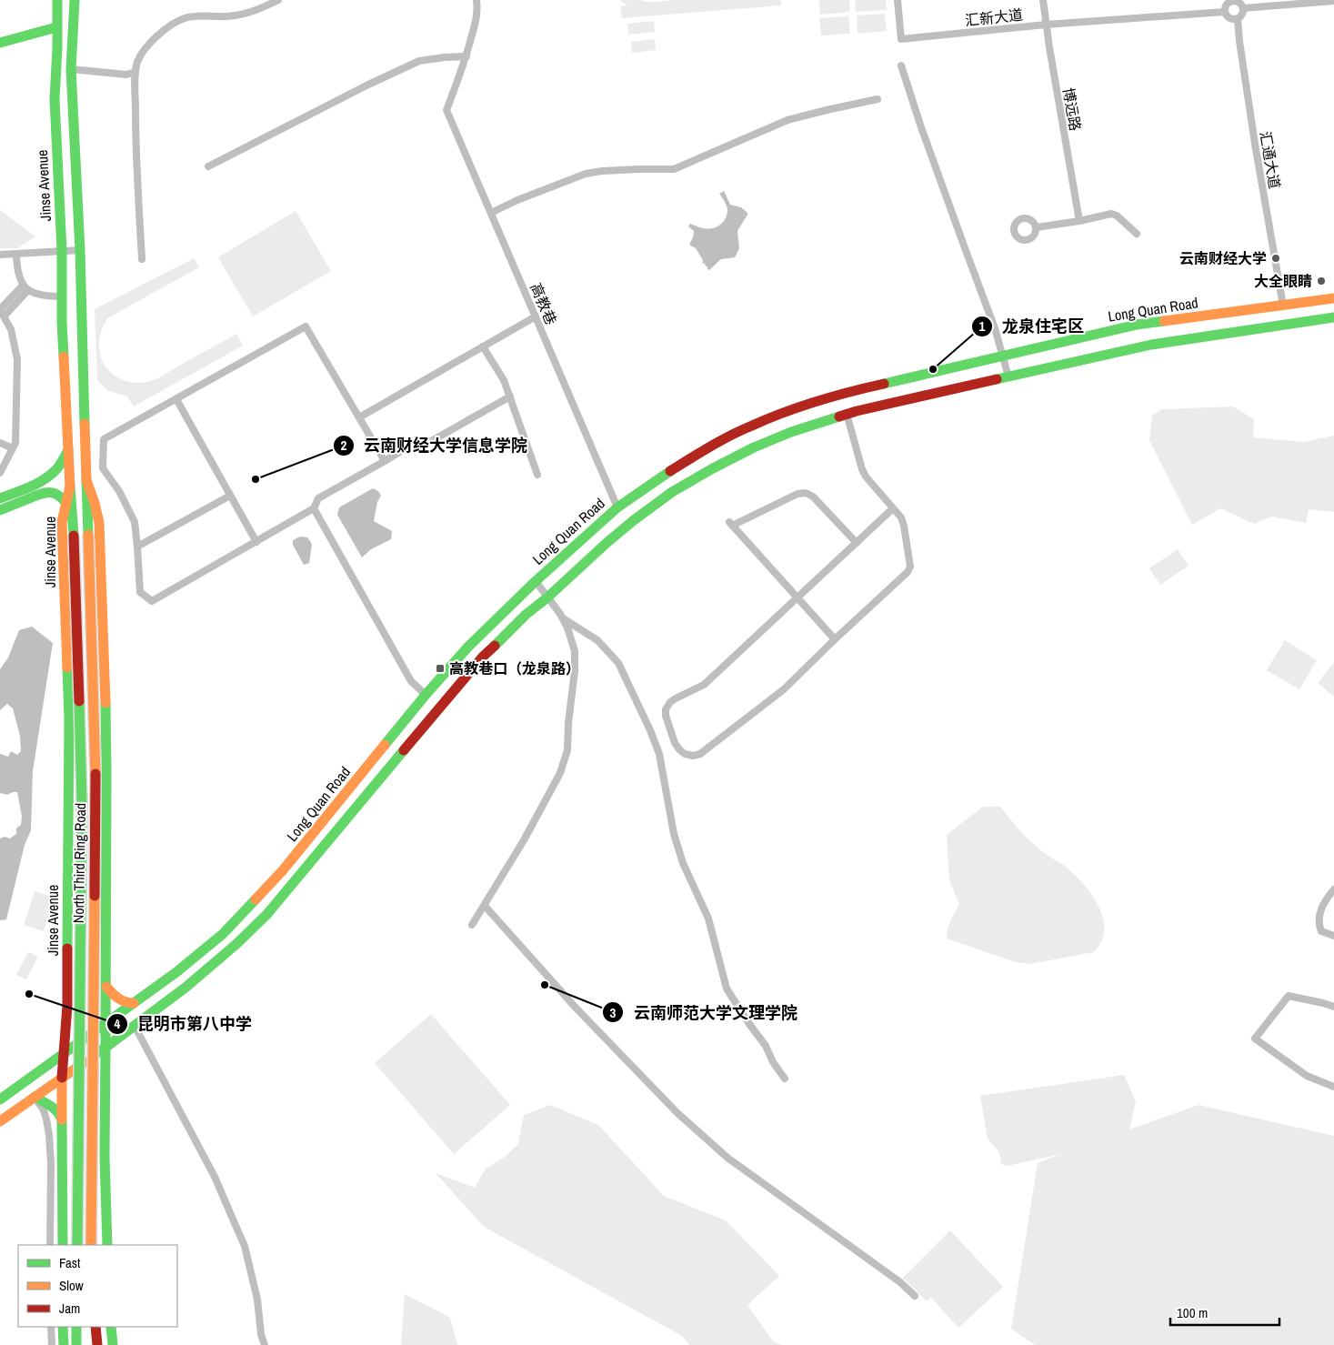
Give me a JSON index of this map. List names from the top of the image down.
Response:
{
  "streets": {
    "main road": ["Jinse Avenue", "Long Quan Road", "North Third Ring Road"],
    "street": [
      "汇新大道",
      "博远路",
      "汇通大道",
      "高教巷"
    ]
  },
  "crossings": [
    ["汇新大道", "博远路"],
    ["汇新大道", "汇通大道"],
    ["汇通大道", "Long Quan Road"],
    ["Jinse Avenue", "Long Quan Road"],
    ["Jinse Avenue", "North Third Ring Road"],
    ["高教巷", "Long Quan Road"]
  ],
  "places": {
    "other": [
      "云南财经大学",
      "大全眼睛",
      "龙泉住宅区",
      "云南财经大学信息学院",
      "云南师范大学文理学院",
      "昆明市第八中学"
    ],
    "transit": ["高教巷口（龙泉路）"]
  },
  "legend": ["Fast", "Slow", "Jam"],
  "scale_bar": "100 m"
}
